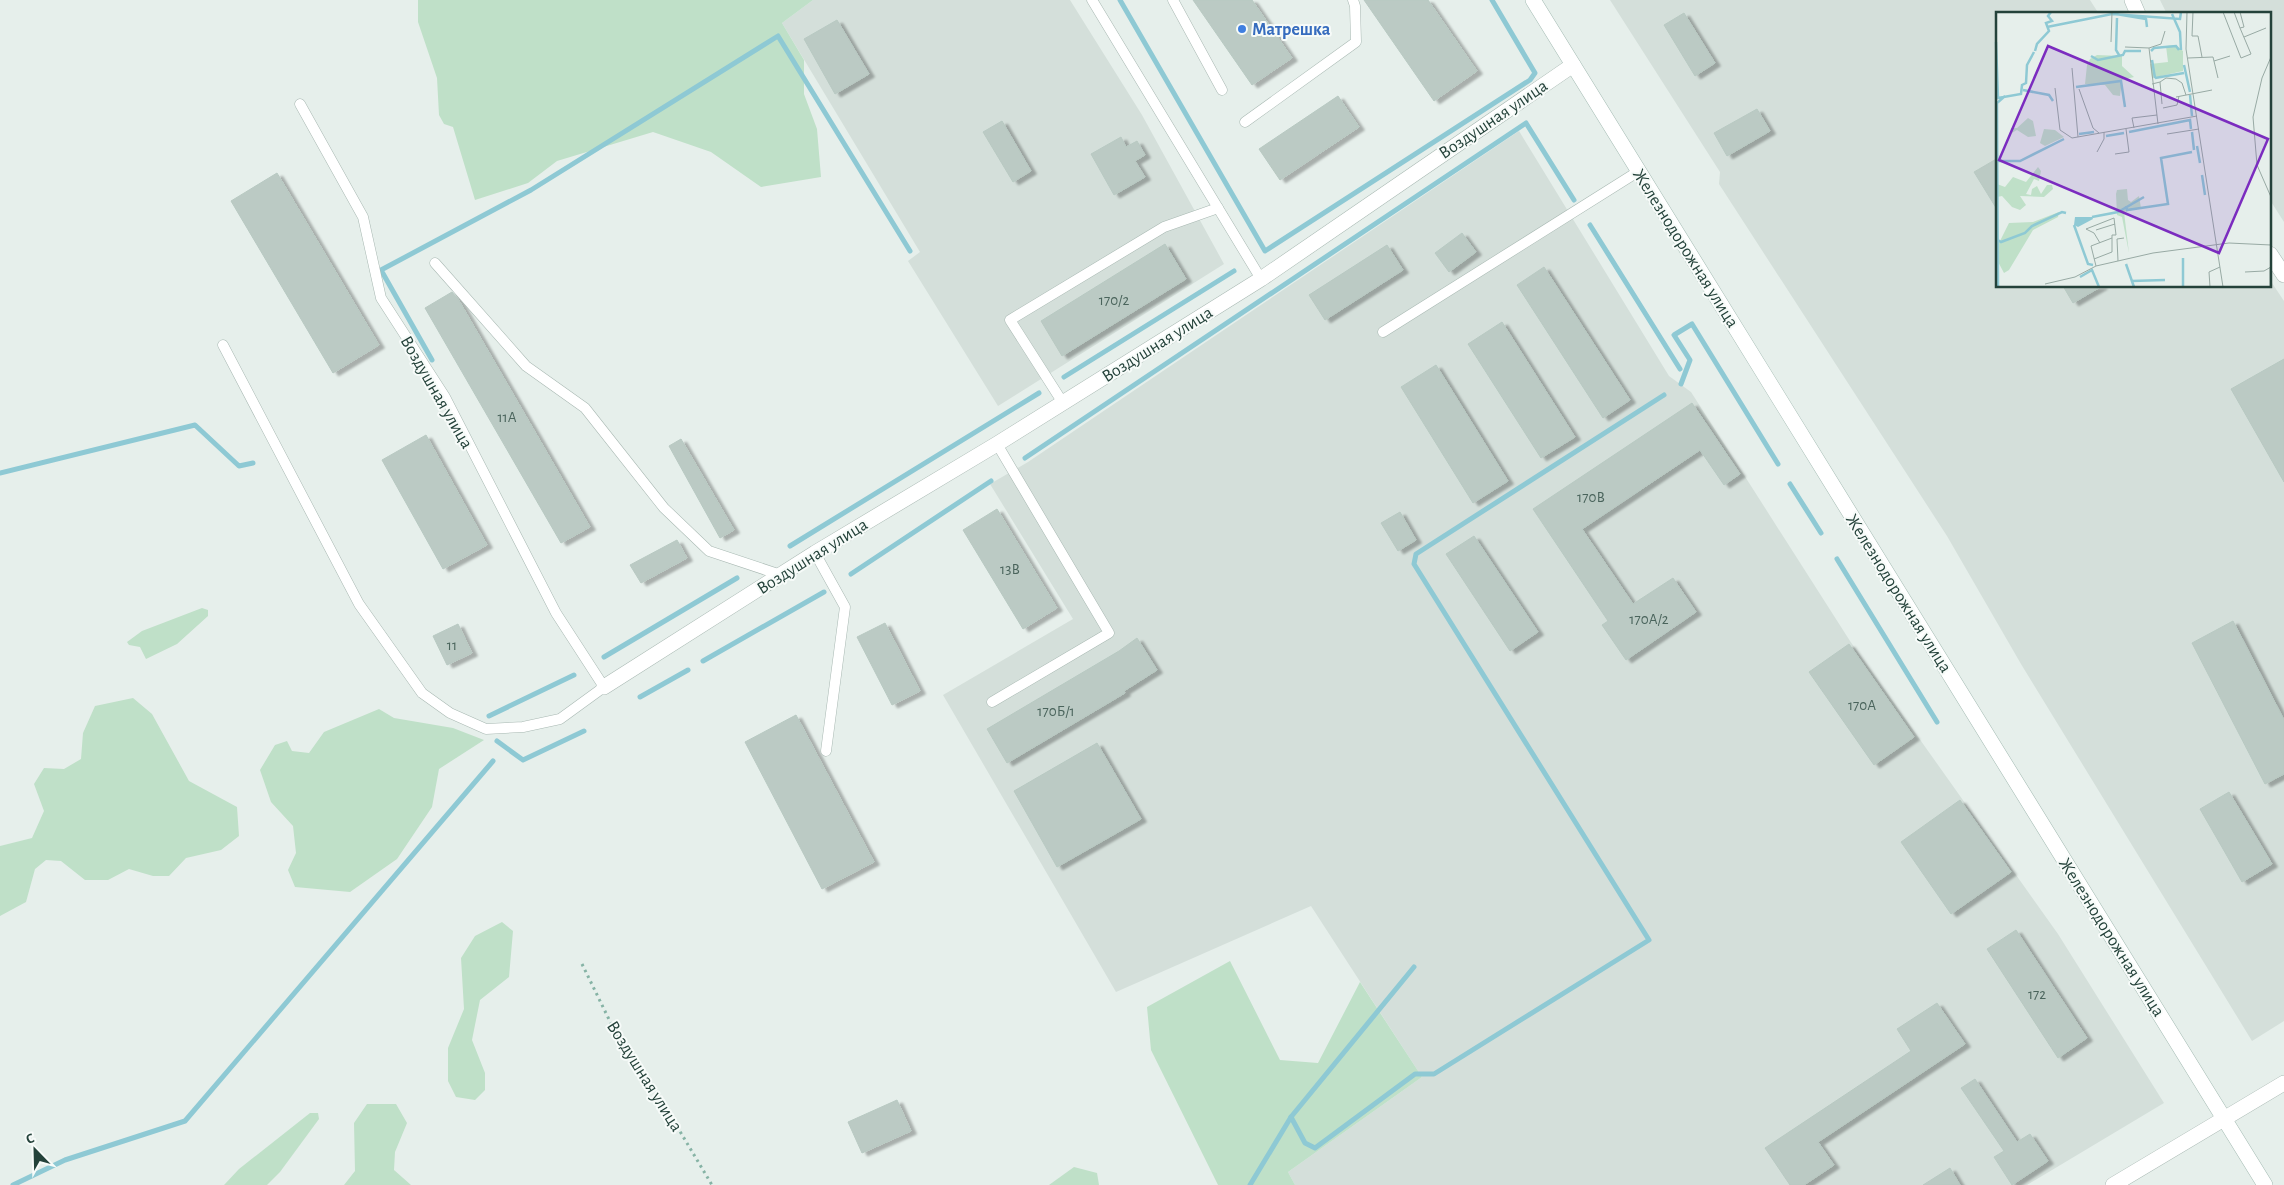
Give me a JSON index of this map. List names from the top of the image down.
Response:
{
  "streets": {
    "street": ["Воздушная улица", "Железнодорожная улица"]
  },
  "crossings": [
    ["Воздушная улица", "Железнодорожная улица"]
  ],
  "places": ["Матрешка"],
  "house_numbers": [
    "170/2",
    "11А",
    "170В",
    "13В",
    "170А/2",
    "11",
    "170А",
    "170Б/1",
    "172"
  ],
  "north": "top left"
}
